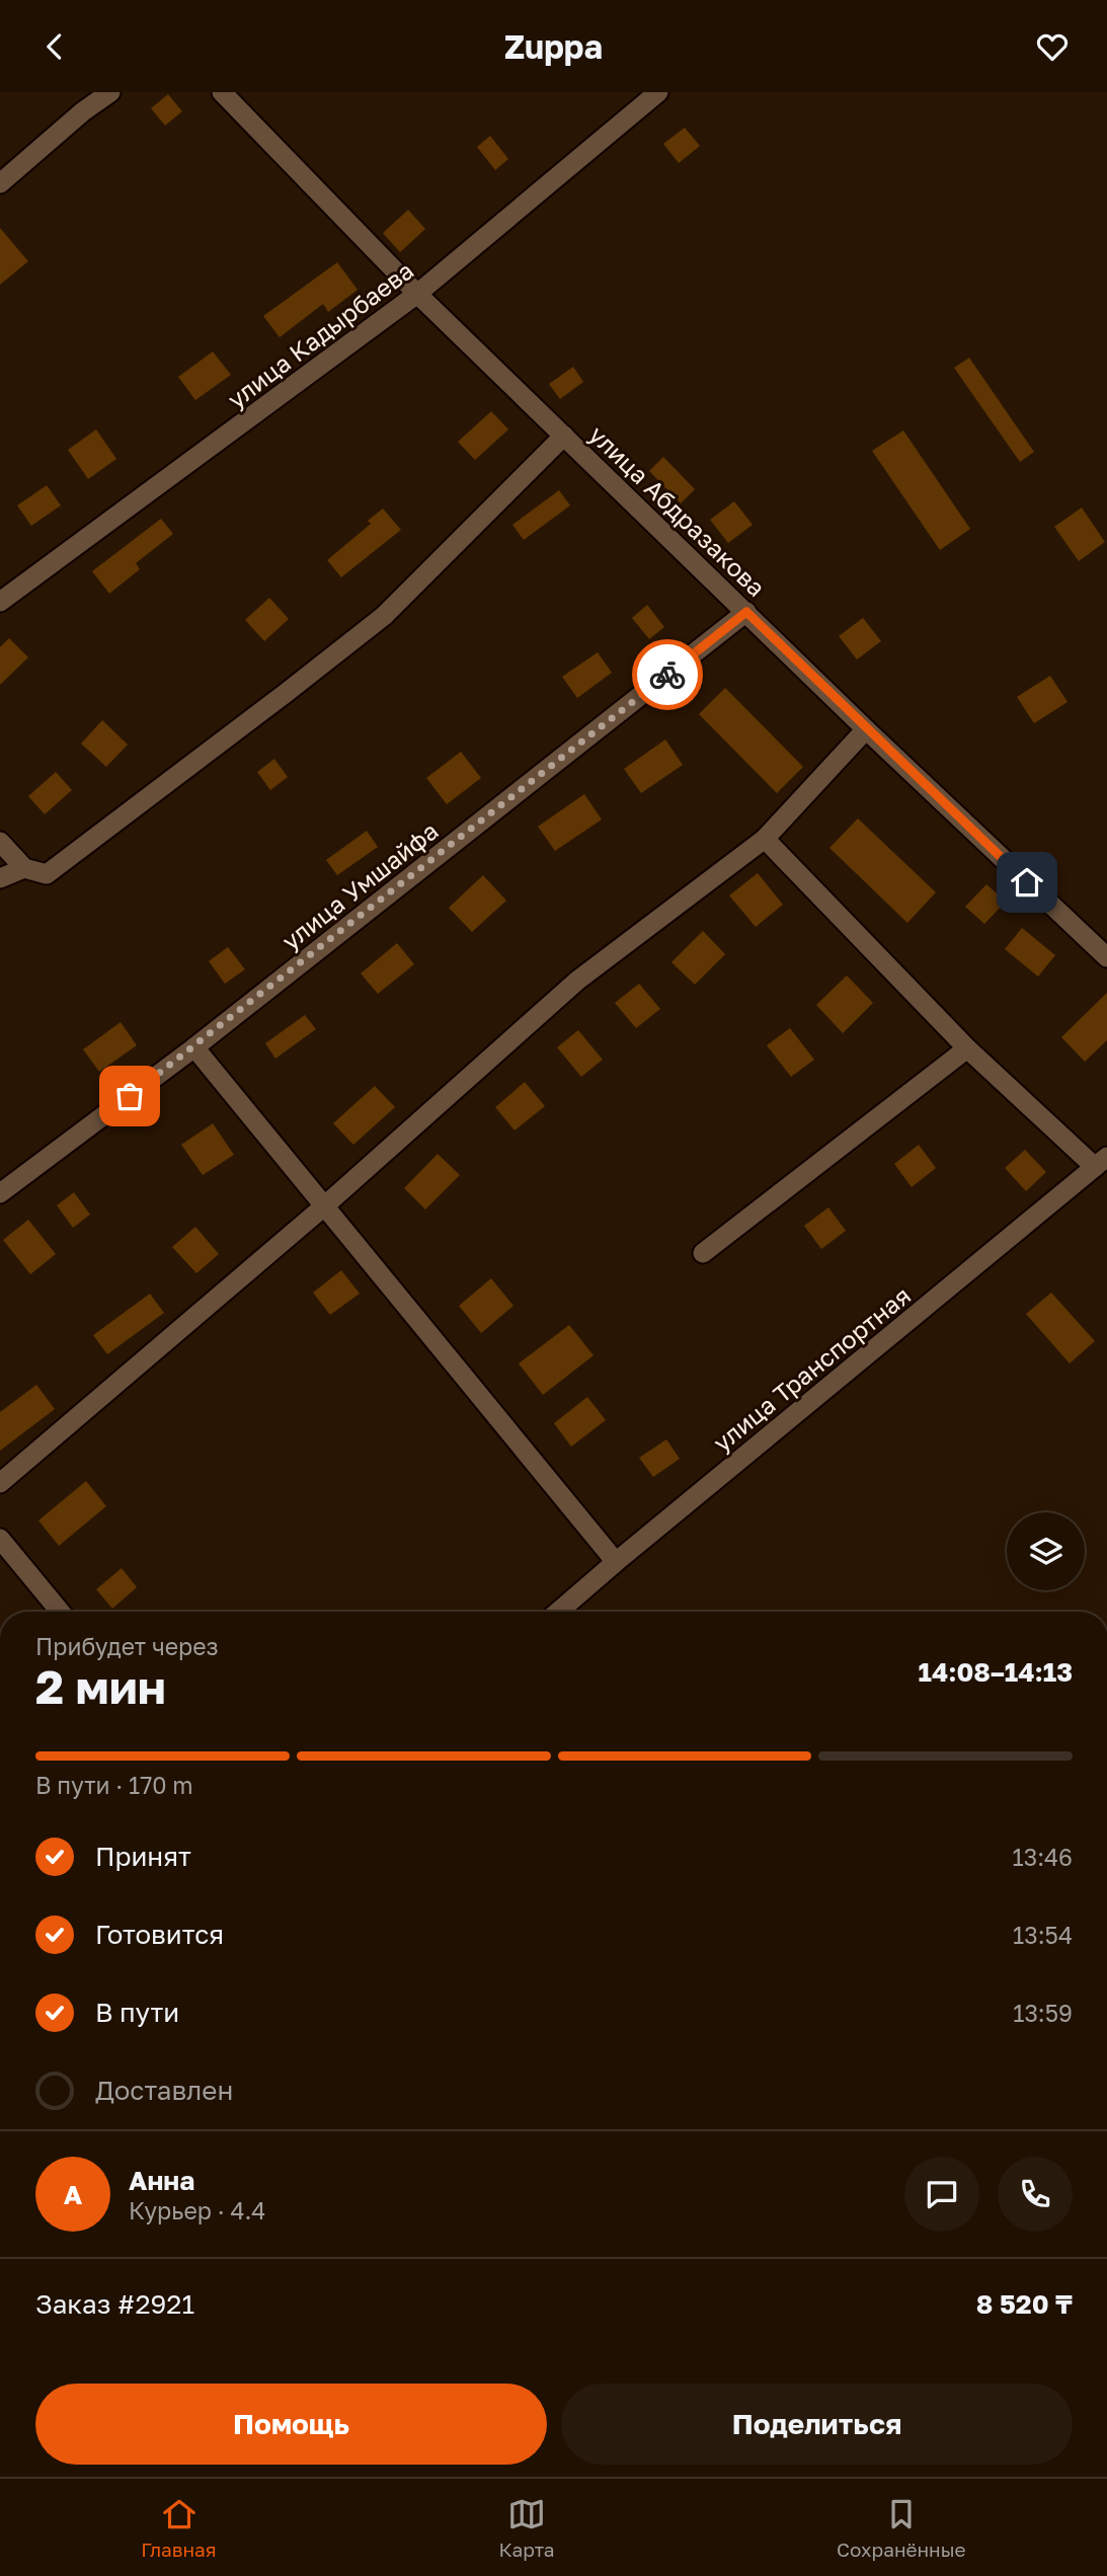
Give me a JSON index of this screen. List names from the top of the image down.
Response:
{
  "streets": {
    "street": [
      "улица Кадырбаева",
      "улица Абдразакова",
      "улица Умшайфа",
      "улица Транспортная"
    ]
  },
  "crossings": [
    ["улица Кадырбаева", "улица Абдразакова"],
    ["улица Абдразакова", "улица Умшайфа"]
  ],
  "page": {
    "header": "Zuppa",
    "heading": ["2 мин", "Прибудет через", "14:08–14:13"],
    "panel": [
      "Анна",
      "Курьер · 4.4",
      "Заказ #2921",
      "8 520 ₸"
    ],
    "bar": "В пути · 170 m",
    "list": [
      ["Принят", "13:46"],
      ["Готовится", "13:54"],
      ["В пути", "13:59"],
      "Доставлен"
    ],
    "round": "А",
    "buttons": ["Помощь", "Поделиться"],
    "tabs": ["Главная", "Карта", "Сохранённые"]
  }
}
